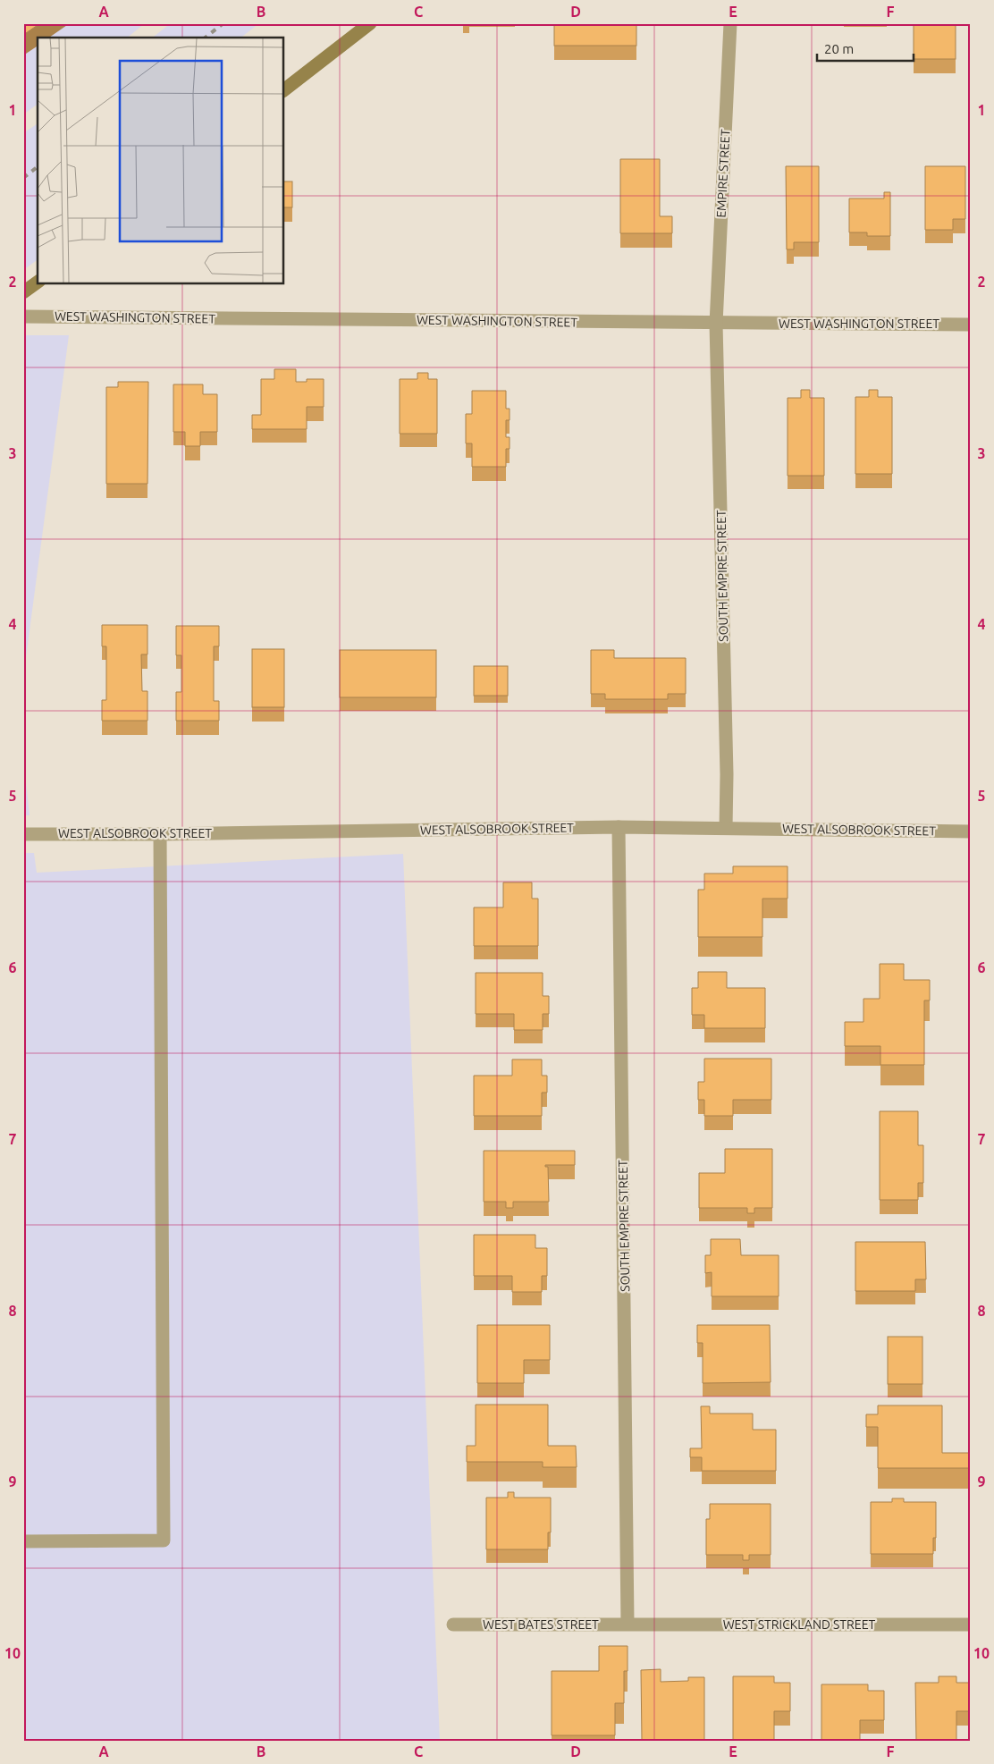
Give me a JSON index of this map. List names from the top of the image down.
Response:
{
  "streets": {
    "street": [
      "EMPIRE STREET",
      "WEST WASHINGTON STREET",
      "SOUTH EMPIRE STREET",
      "WEST ALSOBROOK STREET",
      "WEST BATES STREET",
      "WEST STRICKLAND STREET"
    ]
  },
  "crossings": [
    ["EMPIRE STREET", "WEST WASHINGTON STREET"],
    ["EMPIRE STREET", "SOUTH EMPIRE STREET"],
    ["WEST WASHINGTON STREET", "SOUTH EMPIRE STREET"],
    ["SOUTH EMPIRE STREET", "WEST ALSOBROOK STREET"],
    ["SOUTH EMPIRE STREET", "WEST BATES STREET"],
    ["SOUTH EMPIRE STREET", "WEST STRICKLAND STREET"],
    ["WEST BATES STREET", "WEST STRICKLAND STREET"]
  ],
  "scale_bar": "20 m",
  "grid": {
    "columns": [
      "A",
      "B",
      "C",
      "D",
      "E",
      "F"
    ],
    "rows": [
      "1",
      "2",
      "3",
      "4",
      "5",
      "6",
      "7",
      "8",
      "9",
      "10"
    ]
  }
}
